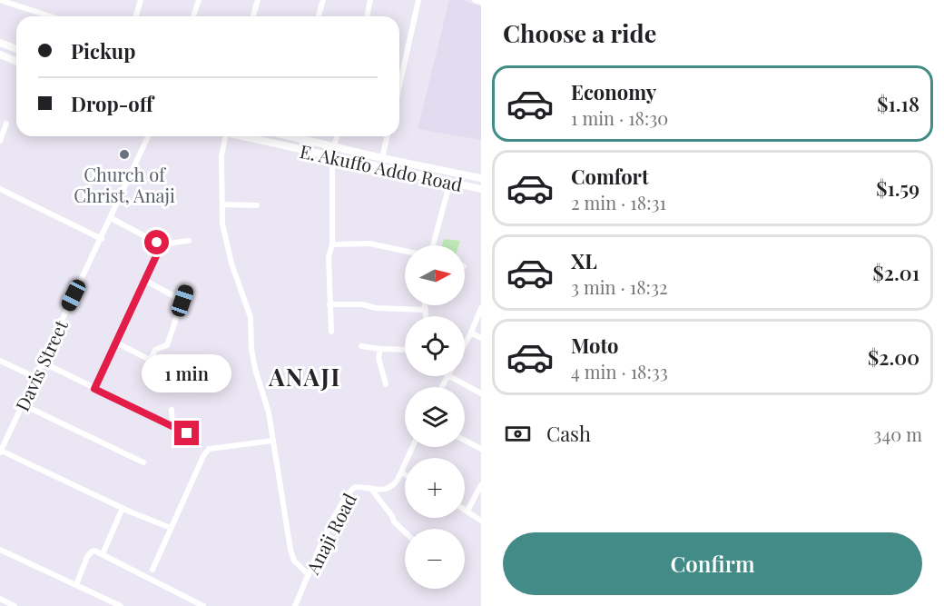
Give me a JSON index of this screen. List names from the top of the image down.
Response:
{
  "streets": {
    "main road": ["E. Akuffo Addo Road"],
    "street": ["Davis Street", "Anaji Road"]
  },
  "districts": ["ANAJI"],
  "places": ["Church of Christ, Anaji"],
  "north": "right",
  "page": {
    "heading": "Choose a ride",
    "banner": ["Pickup", "Drop-off"],
    "list": [
      {
        "name": "Economy",
        "note": "1 min · 18:30",
        "value": "$1.18"
      },
      {
        "name": "Comfort",
        "note": "2 min · 18:31",
        "value": "$1.59"
      },
      {
        "name": "XL",
        "note": "3 min · 18:32",
        "value": "$2.01"
      },
      {
        "name": "Moto",
        "note": "4 min · 18:33",
        "value": "$2.00"
      }
    ],
    "map_buttons": ["+", "−"],
    "bubble": "1 min",
    "pay": ["Cash", "340 m"],
    "buttons": "Confirm"
  }
}
